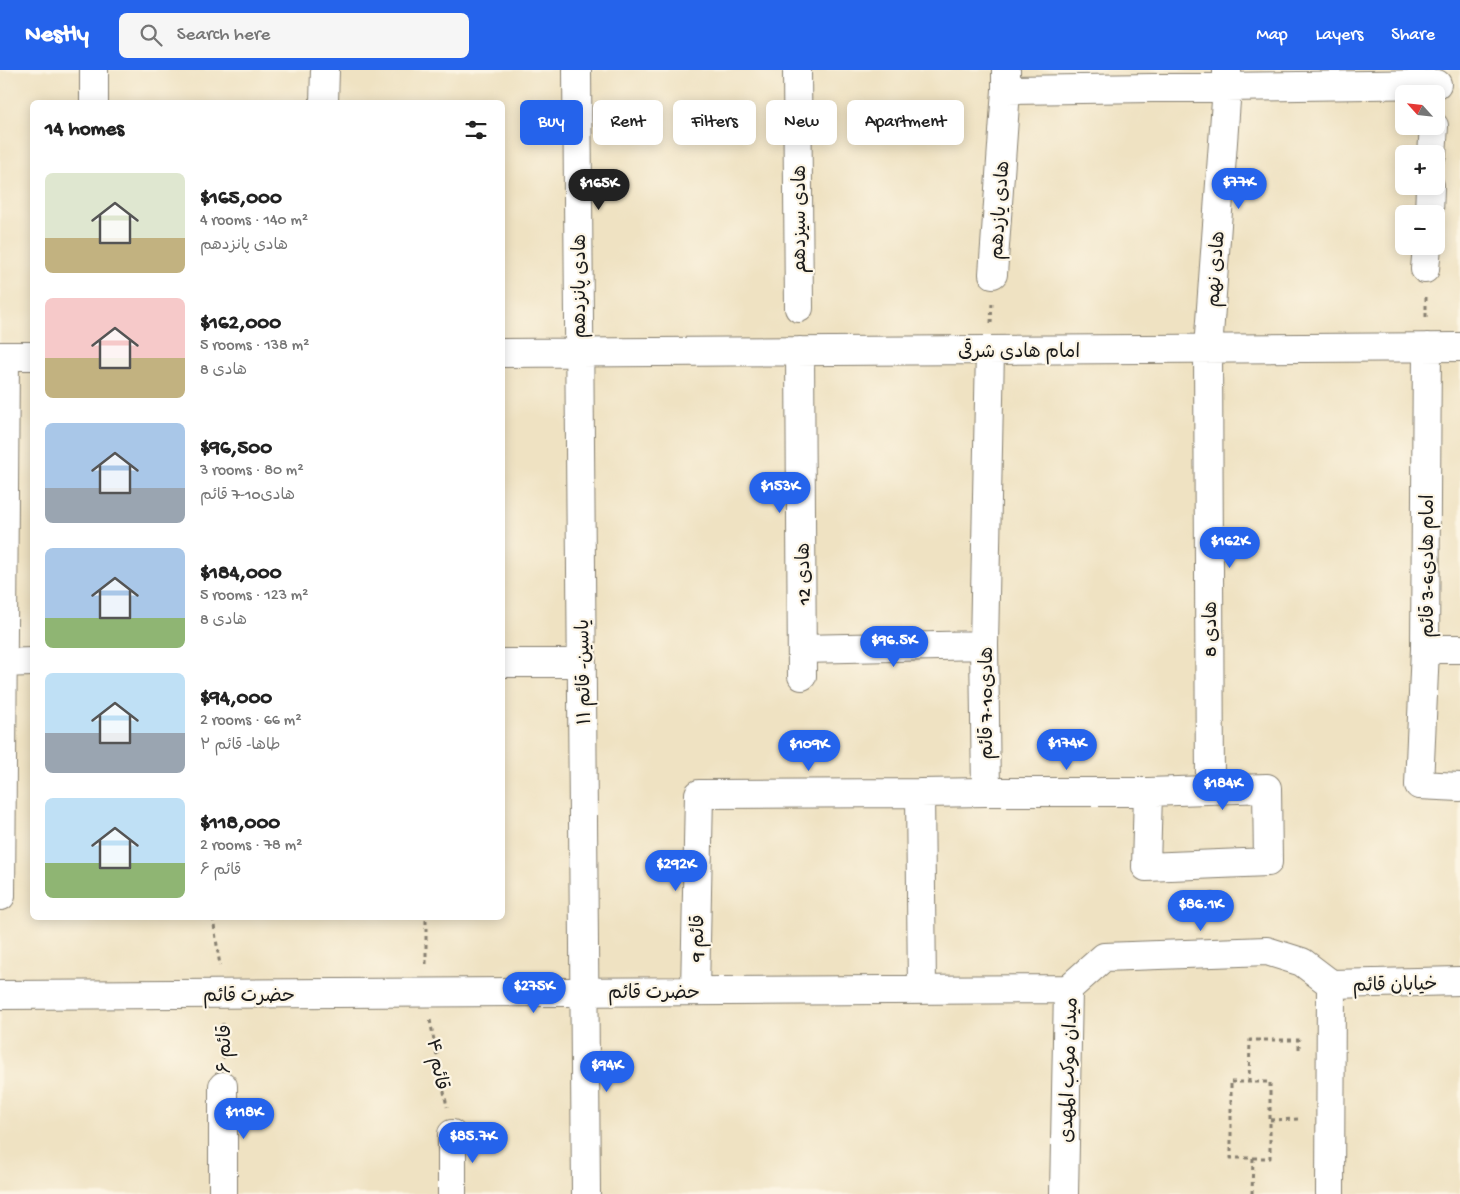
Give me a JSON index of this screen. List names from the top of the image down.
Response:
{
  "streets": {
    "street": [
      "هادی یازدهم",
      "هادی سیزدهم",
      "هادی نهم",
      "هادی پانزدهم",
      "امام هادی شرقی",
      "امام هادی6-3 قائم",
      "12 هادی",
      "هادی 8",
      "یاسین- قائم ۱۱",
      "هادی10-7 قائم",
      "قائم 9",
      "خیابان قائم",
      "حضرت قائم",
      "قائم ۶",
      "میدان موکب المهدی"
    ],
    "path": ["قائم ۴"]
  },
  "crossings": [
    ["هادی یازدهم", "امام هادی شرقی"],
    ["هادی یازدهم", "هادی10-7 قائم"],
    ["هادی نهم", "امام هادی شرقی"],
    ["هادی نهم", "هادی 8"],
    ["هادی پانزدهم", "امام هادی شرقی"],
    ["هادی پانزدهم", "یاسین- قائم ۱۱"],
    ["امام هادی شرقی", "امام هادی6-3 قائم"],
    ["امام هادی شرقی", "12 هادی"],
    ["امام هادی شرقی", "هادی 8"],
    ["امام هادی شرقی", "یاسین- قائم ۱۱"],
    ["امام هادی شرقی", "هادی10-7 قائم"],
    ["یاسین- قائم ۱۱", "حضرت قائم"],
    ["قائم 9", "حضرت قائم"],
    ["خیابان قائم", "میدان موکب المهدی"],
    ["حضرت قائم", "قائم ۶"],
    ["حضرت قائم", "قائم ۴"],
    ["حضرت قائم", "میدان موکب المهدی"]
  ],
  "north": "top left",
  "page": {
    "header": "Nestly",
    "search": "Search here",
    "nav": ["Map", "Layers", "Share"],
    "map_buttons": ["+", "−"],
    "chip": [
      "Buy",
      "Rent",
      "Filters",
      "New",
      "Apartment"
    ],
    "heading": "14 homes",
    "list": [
      {
        "name": "$165,000",
        "note": "4 rooms · 140 m² · هادی پانزدهم"
      },
      {
        "name": "$162,000",
        "note": "5 rooms · 138 m² · هادی 8"
      },
      {
        "name": "$96,500",
        "note": "3 rooms · 80 m² · هادی10-7 قائم"
      },
      {
        "name": "$184,000",
        "note": "5 rooms · 123 m² · هادی 8"
      },
      {
        "name": "$94,000",
        "note": "2 rooms · 66 m² · طاها- قائم ۲"
      },
      {
        "name": "$118,000",
        "note": "2 rooms · 78 m² · قائم ۶"
      }
    ],
    "price": [
      "$77K",
      "$165K",
      "$153K",
      "$162K",
      "$96.5K",
      "$174K",
      "$109K",
      "$184K",
      "$292K",
      "$86.1K",
      "$275K",
      "$94K",
      "$118K",
      "$85.7K"
    ]
  }
}
